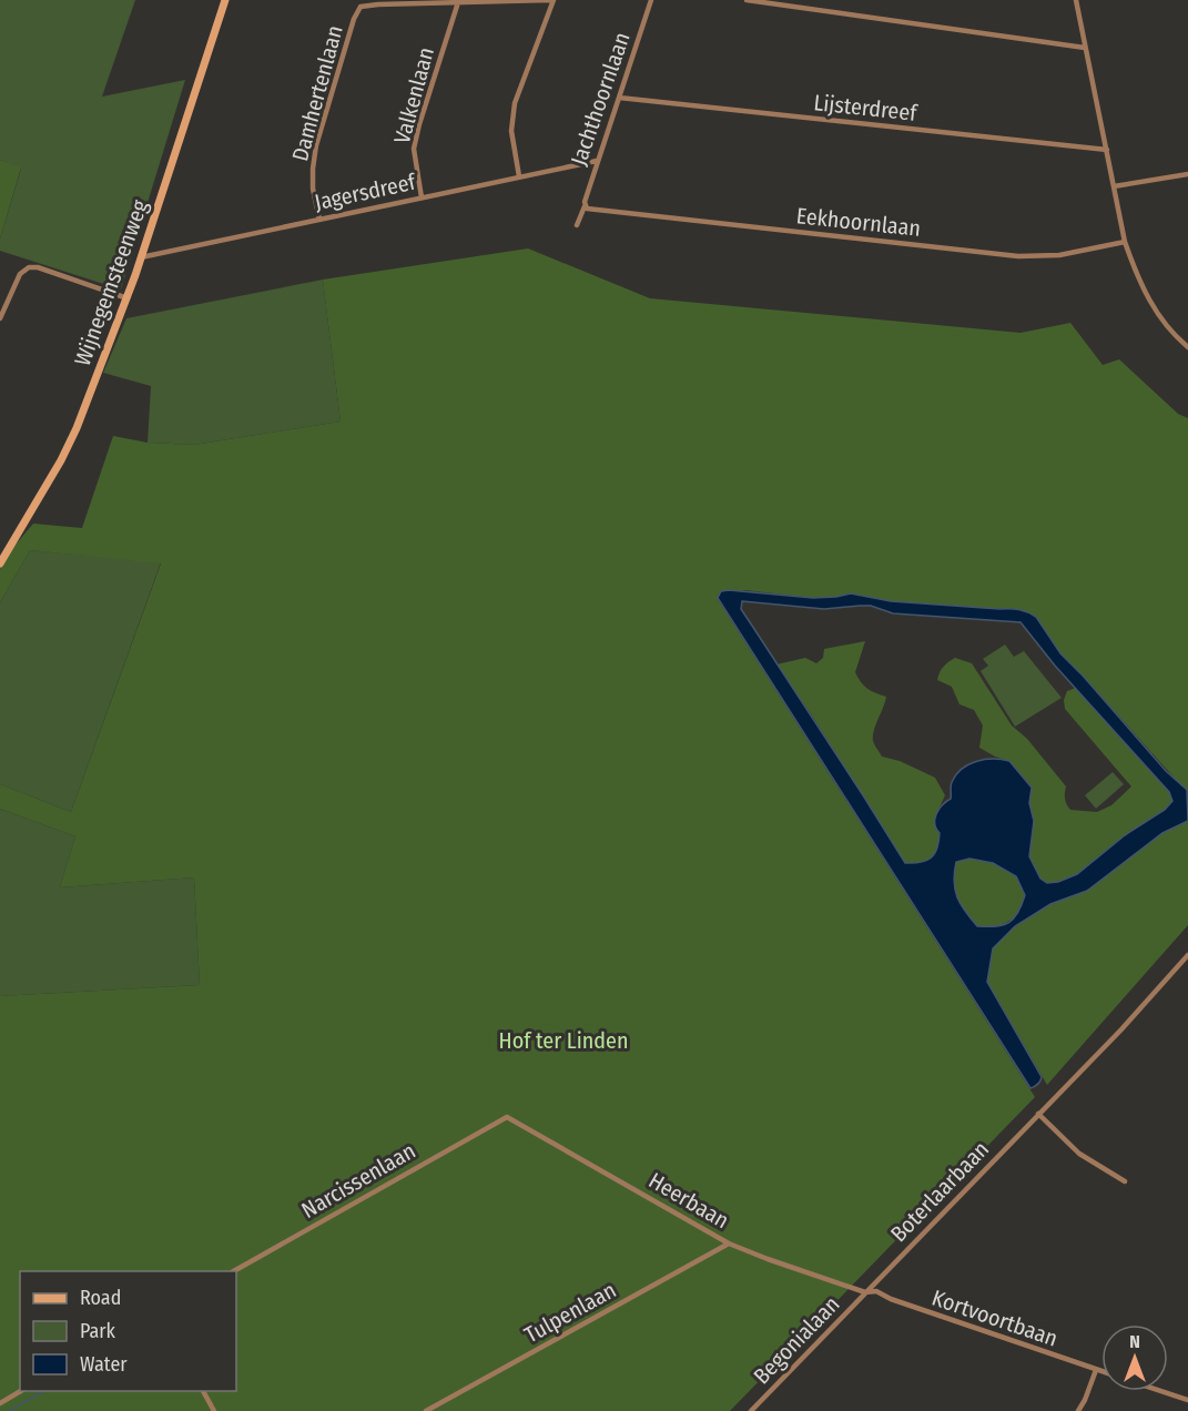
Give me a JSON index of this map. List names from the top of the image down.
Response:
{
  "streets": {
    "street": [
      "Damhertenlaan",
      "Valkenlaan",
      "Jachthoornlaan",
      "Lijsterdreef",
      "Jagersdreef",
      "Eekhoornlaan",
      "Wijnegemsteenweg",
      "Narcissenlaan",
      "Boterlaarbaan",
      "Heerbaan",
      "Tulpenlaan",
      "Kortvoortbaan",
      "Begonialaan"
    ]
  },
  "crossings": [
    ["Damhertenlaan", "Valkenlaan"],
    ["Damhertenlaan", "Jagersdreef"],
    ["Valkenlaan", "Jagersdreef"],
    ["Jachthoornlaan", "Lijsterdreef"],
    ["Jachthoornlaan", "Jagersdreef"],
    ["Jachthoornlaan", "Eekhoornlaan"],
    ["Jagersdreef", "Wijnegemsteenweg"],
    ["Narcissenlaan", "Heerbaan"],
    ["Boterlaarbaan", "Heerbaan"],
    ["Boterlaarbaan", "Kortvoortbaan"],
    ["Boterlaarbaan", "Begonialaan"],
    ["Heerbaan", "Tulpenlaan"],
    ["Heerbaan", "Kortvoortbaan"],
    ["Heerbaan", "Begonialaan"],
    ["Kortvoortbaan", "Begonialaan"]
  ],
  "parks": ["Hof ter Linden"],
  "legend": ["Road", "Park", "Water"],
  "north": "top"
}
